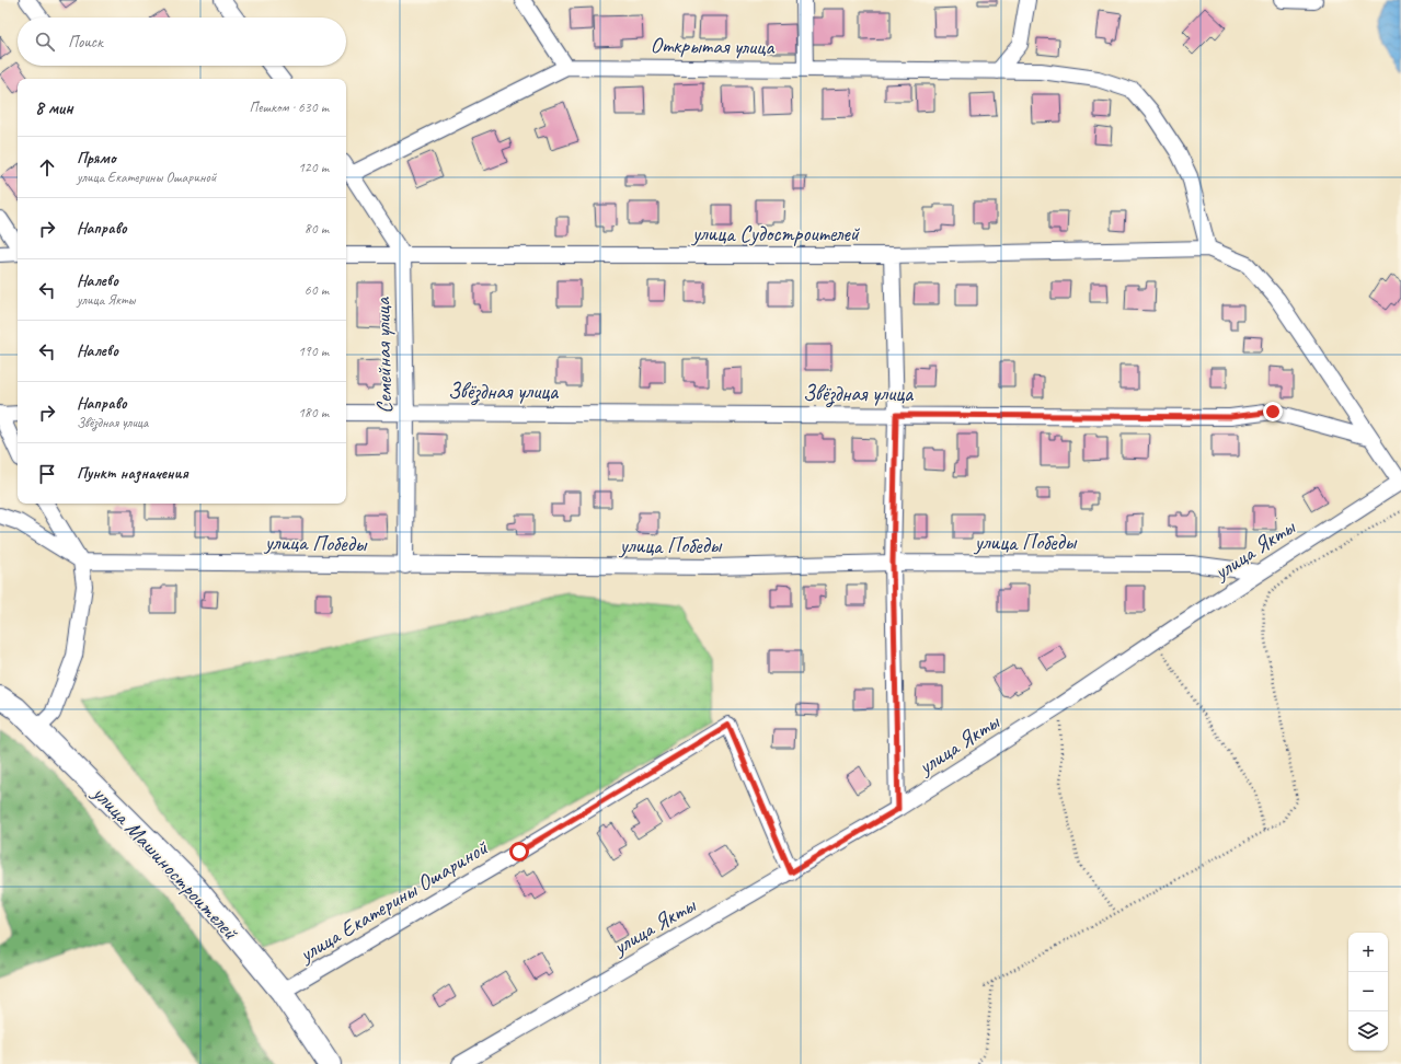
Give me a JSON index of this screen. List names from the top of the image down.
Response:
{
  "streets": {
    "street": [
      "Открытая улица",
      "улица Судостроителей",
      "Семейная улица",
      "Звёздная улица",
      "улица Победы",
      "улица Якты",
      "улица Машиностроителей",
      "улица Екатерины Ошариной"
    ]
  },
  "crossings": [
    ["Открытая улица", "улица Судостроителей"],
    ["улица Судостроителей", "Семейная улица"],
    ["Семейная улица", "Звёздная улица"],
    ["Семейная улица", "улица Победы"],
    ["улица Победы", "улица Якты"],
    ["улица Якты", "улица Екатерины Ошариной"],
    ["улица Машиностроителей", "улица Екатерины Ошариной"]
  ],
  "page": {
    "search": "Поиск",
    "heading": ["8 мин", "Пешком · 630 m"],
    "list": [
      ["Прямо", "улица Екатерины Ошариной", "120 m"],
      ["Направо", "80 m"],
      ["Налево", "улица Якты", "60 m"],
      ["Налево", "190 m"],
      ["Направо", "Звёздная улица", "180 m"],
      "Пункт назначения"
    ],
    "map_buttons": ["+", "−"]
  }
}
